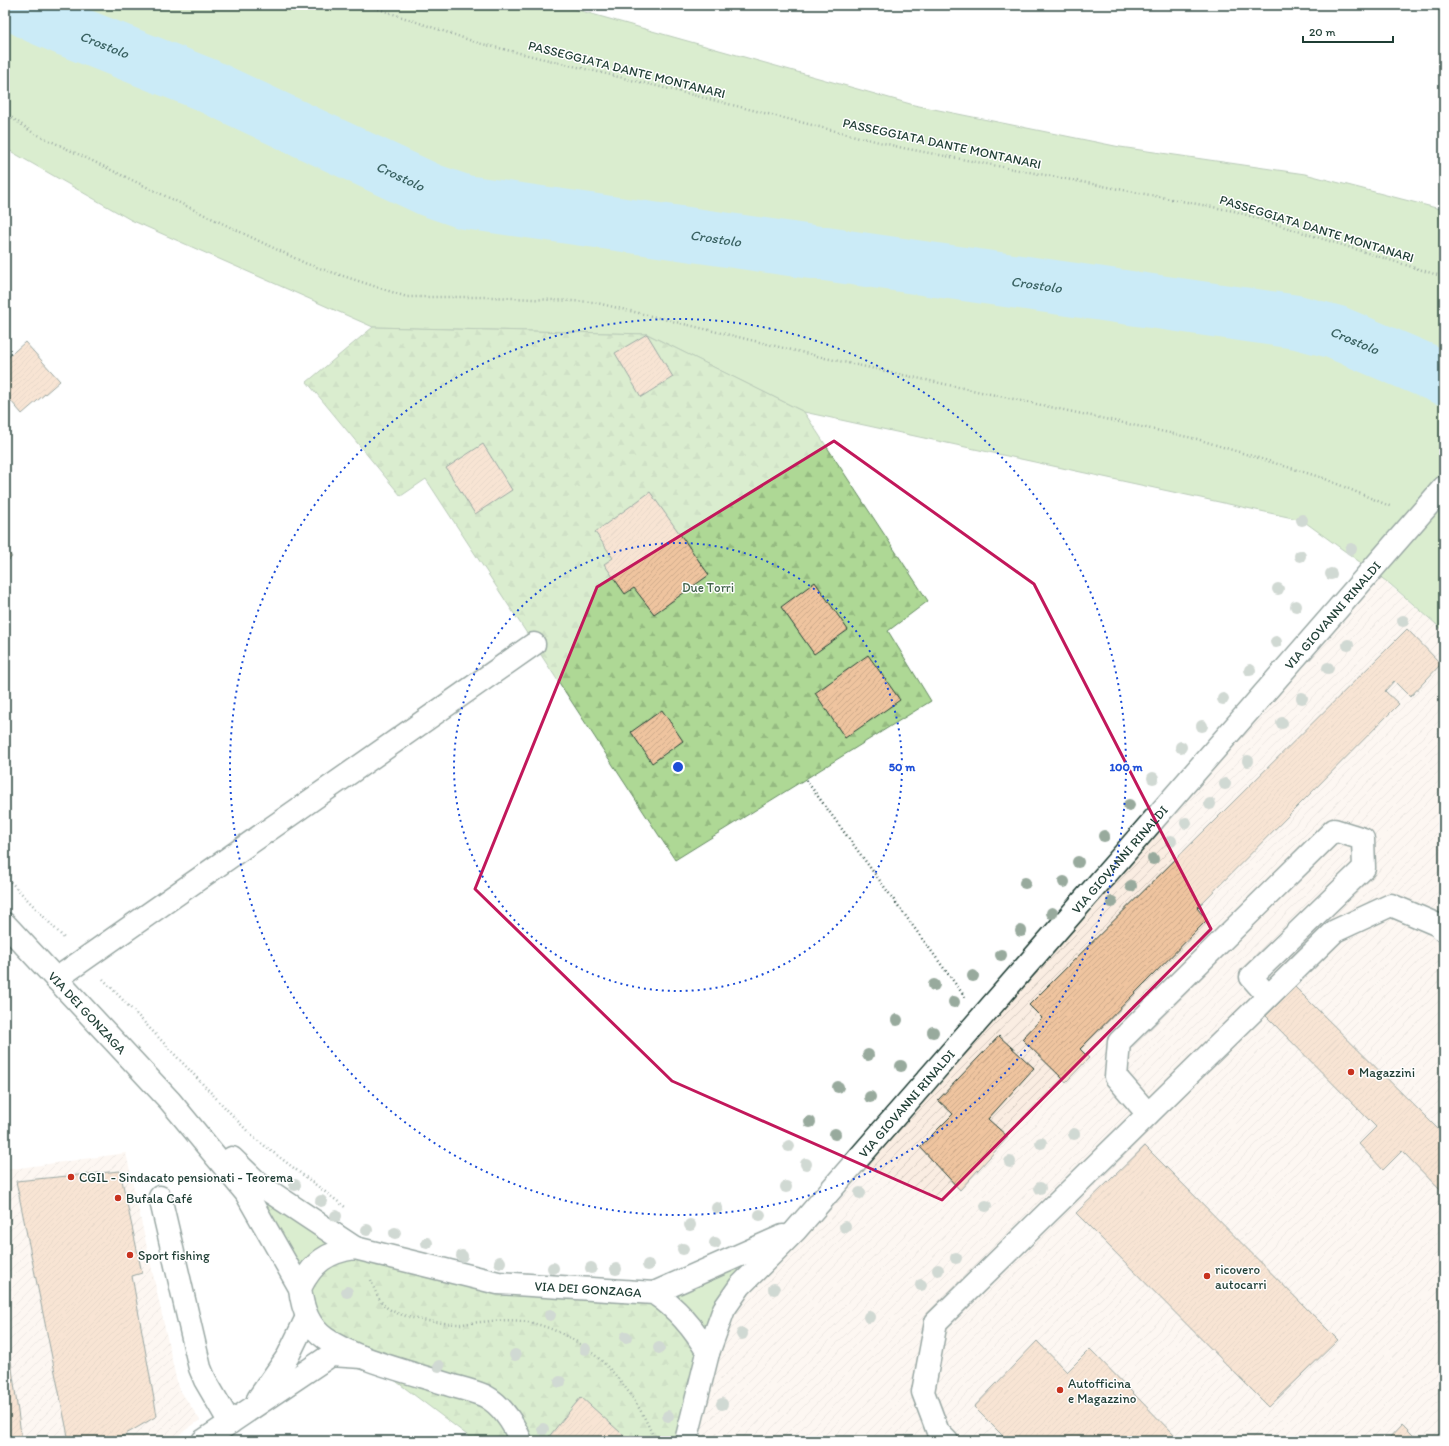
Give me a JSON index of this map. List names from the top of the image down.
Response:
{
  "streets": {
    "street": ["VIA GIOVANNI RINALDI", "VIA DEI GONZAGA"],
    "path": ["PASSEGGIATA DANTE MONTANARI"]
  },
  "crossings": [
    ["VIA GIOVANNI RINALDI", "VIA DEI GONZAGA"]
  ],
  "water": ["Crostolo"],
  "parks": ["Due Torri"],
  "places": [
    "Magazzini",
    "CGIL - Sindacato pensionati - Teorema",
    "Bufala Café",
    "Sport fishing",
    "ricovero autocarri",
    "Autofficina e Magazzino"
  ],
  "scale_bar": "20 m",
  "rings": ["50 m", "100 m"]
}
